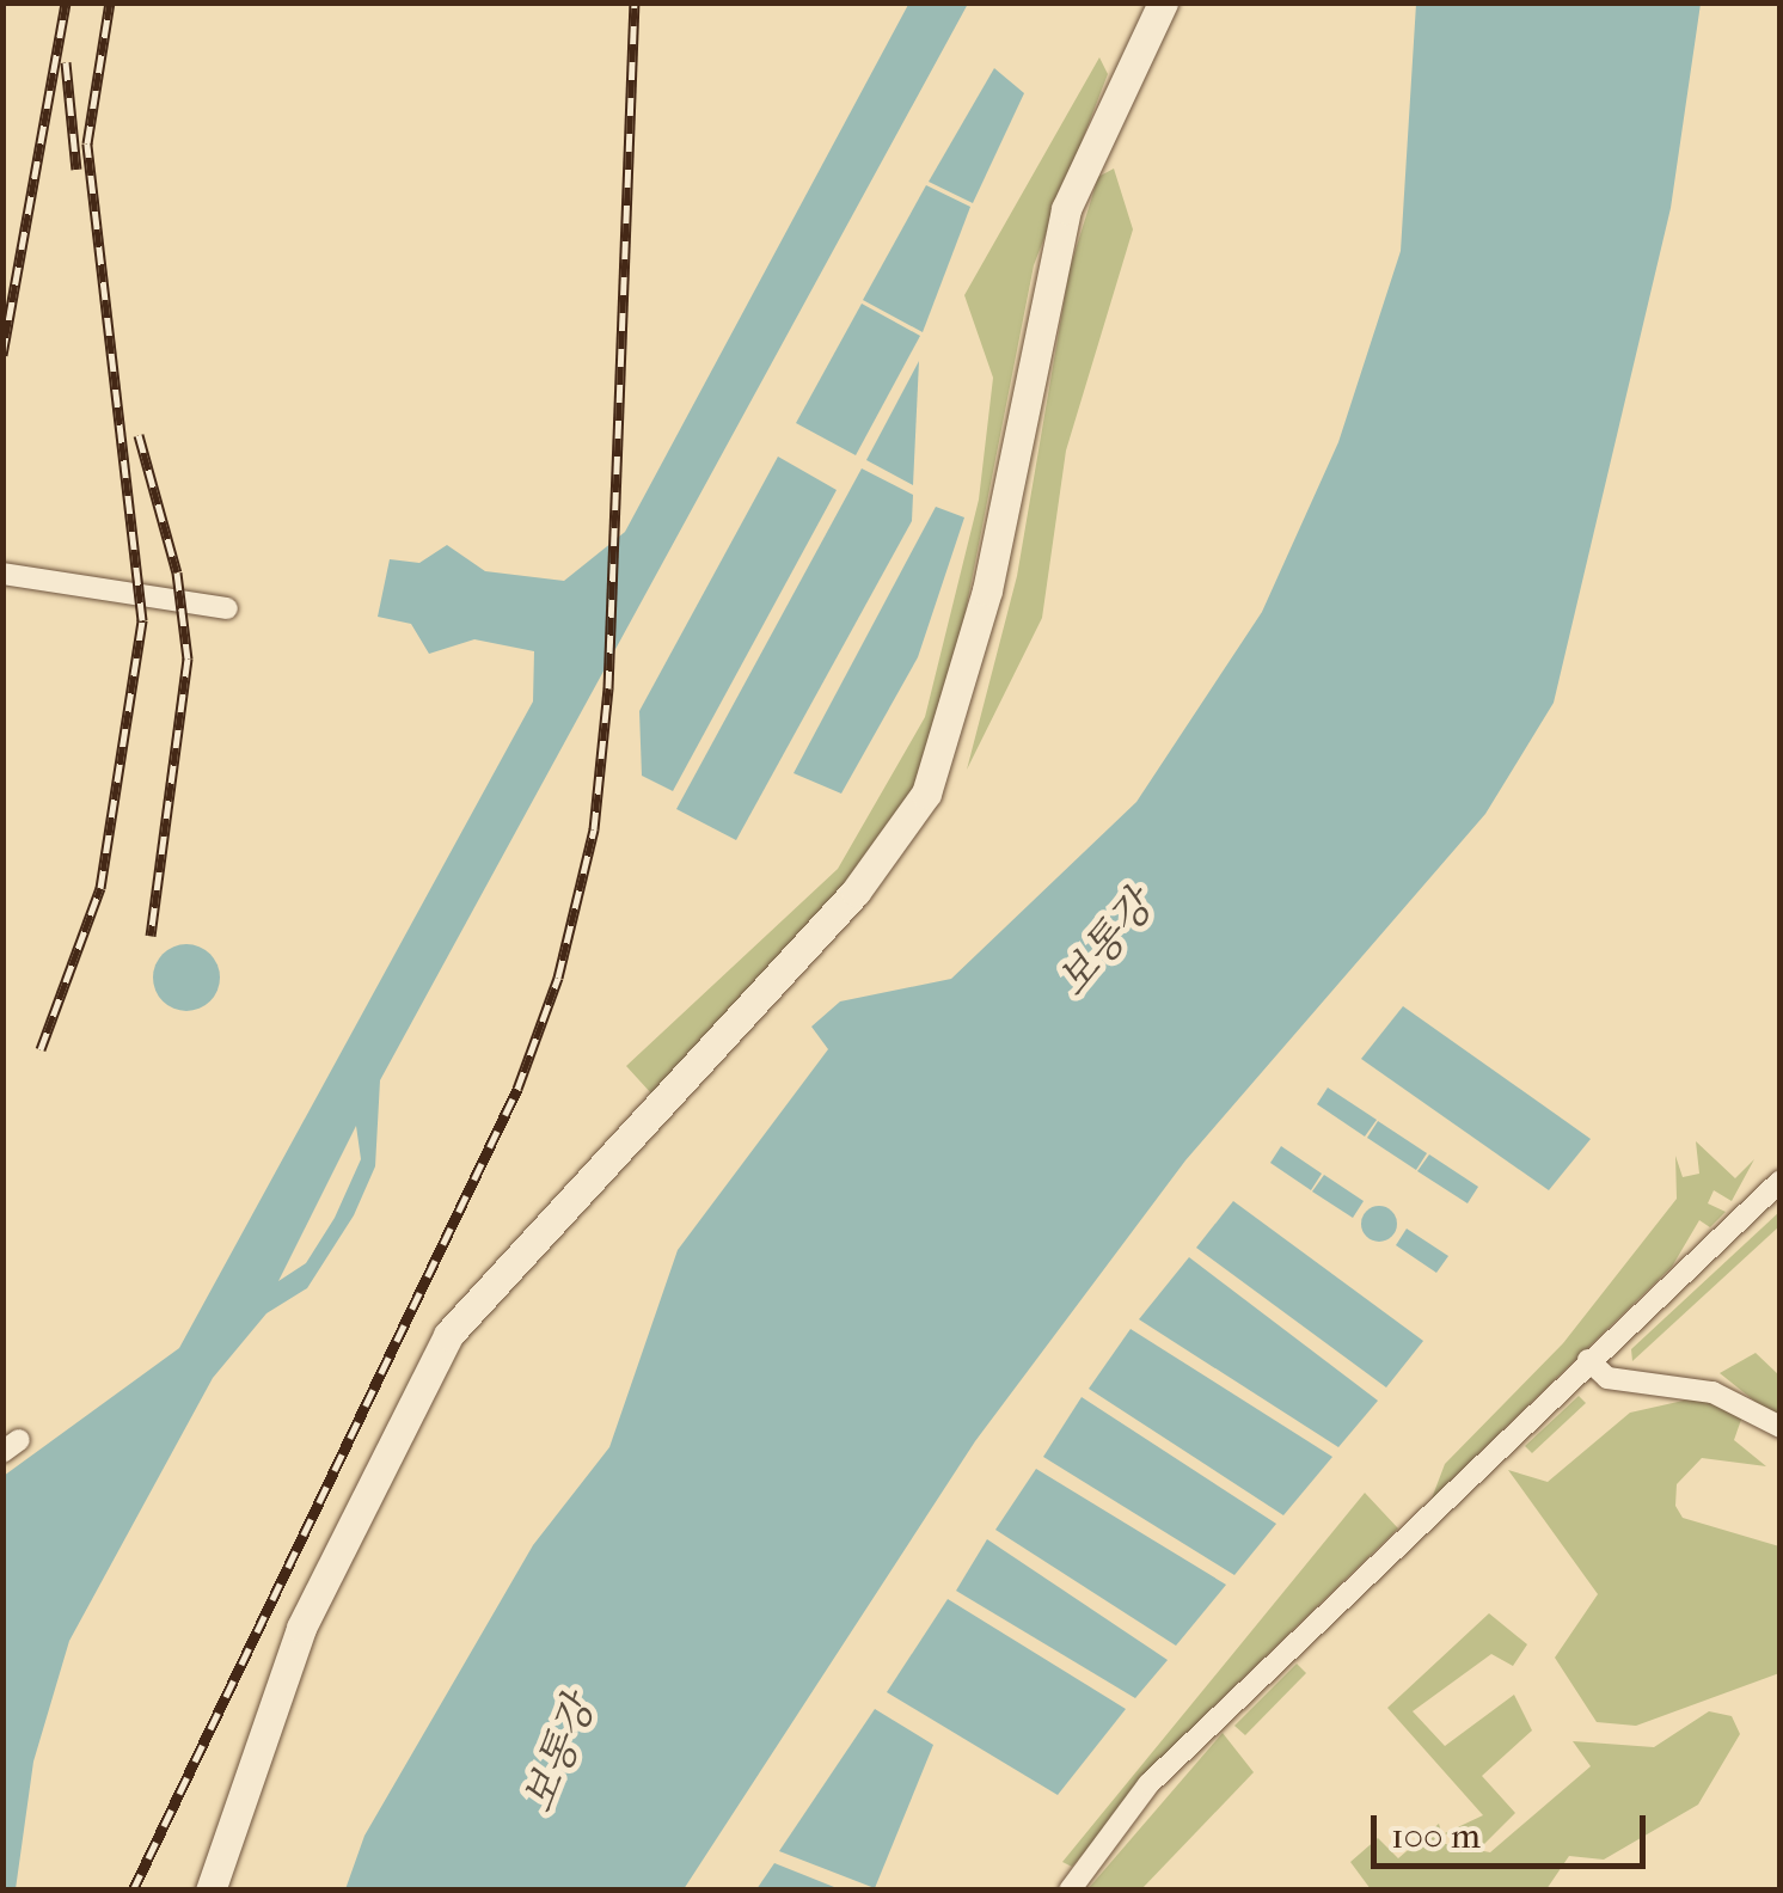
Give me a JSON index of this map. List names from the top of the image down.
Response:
{
  "water": ["보통강"],
  "scale_bar": "100 m"
}
